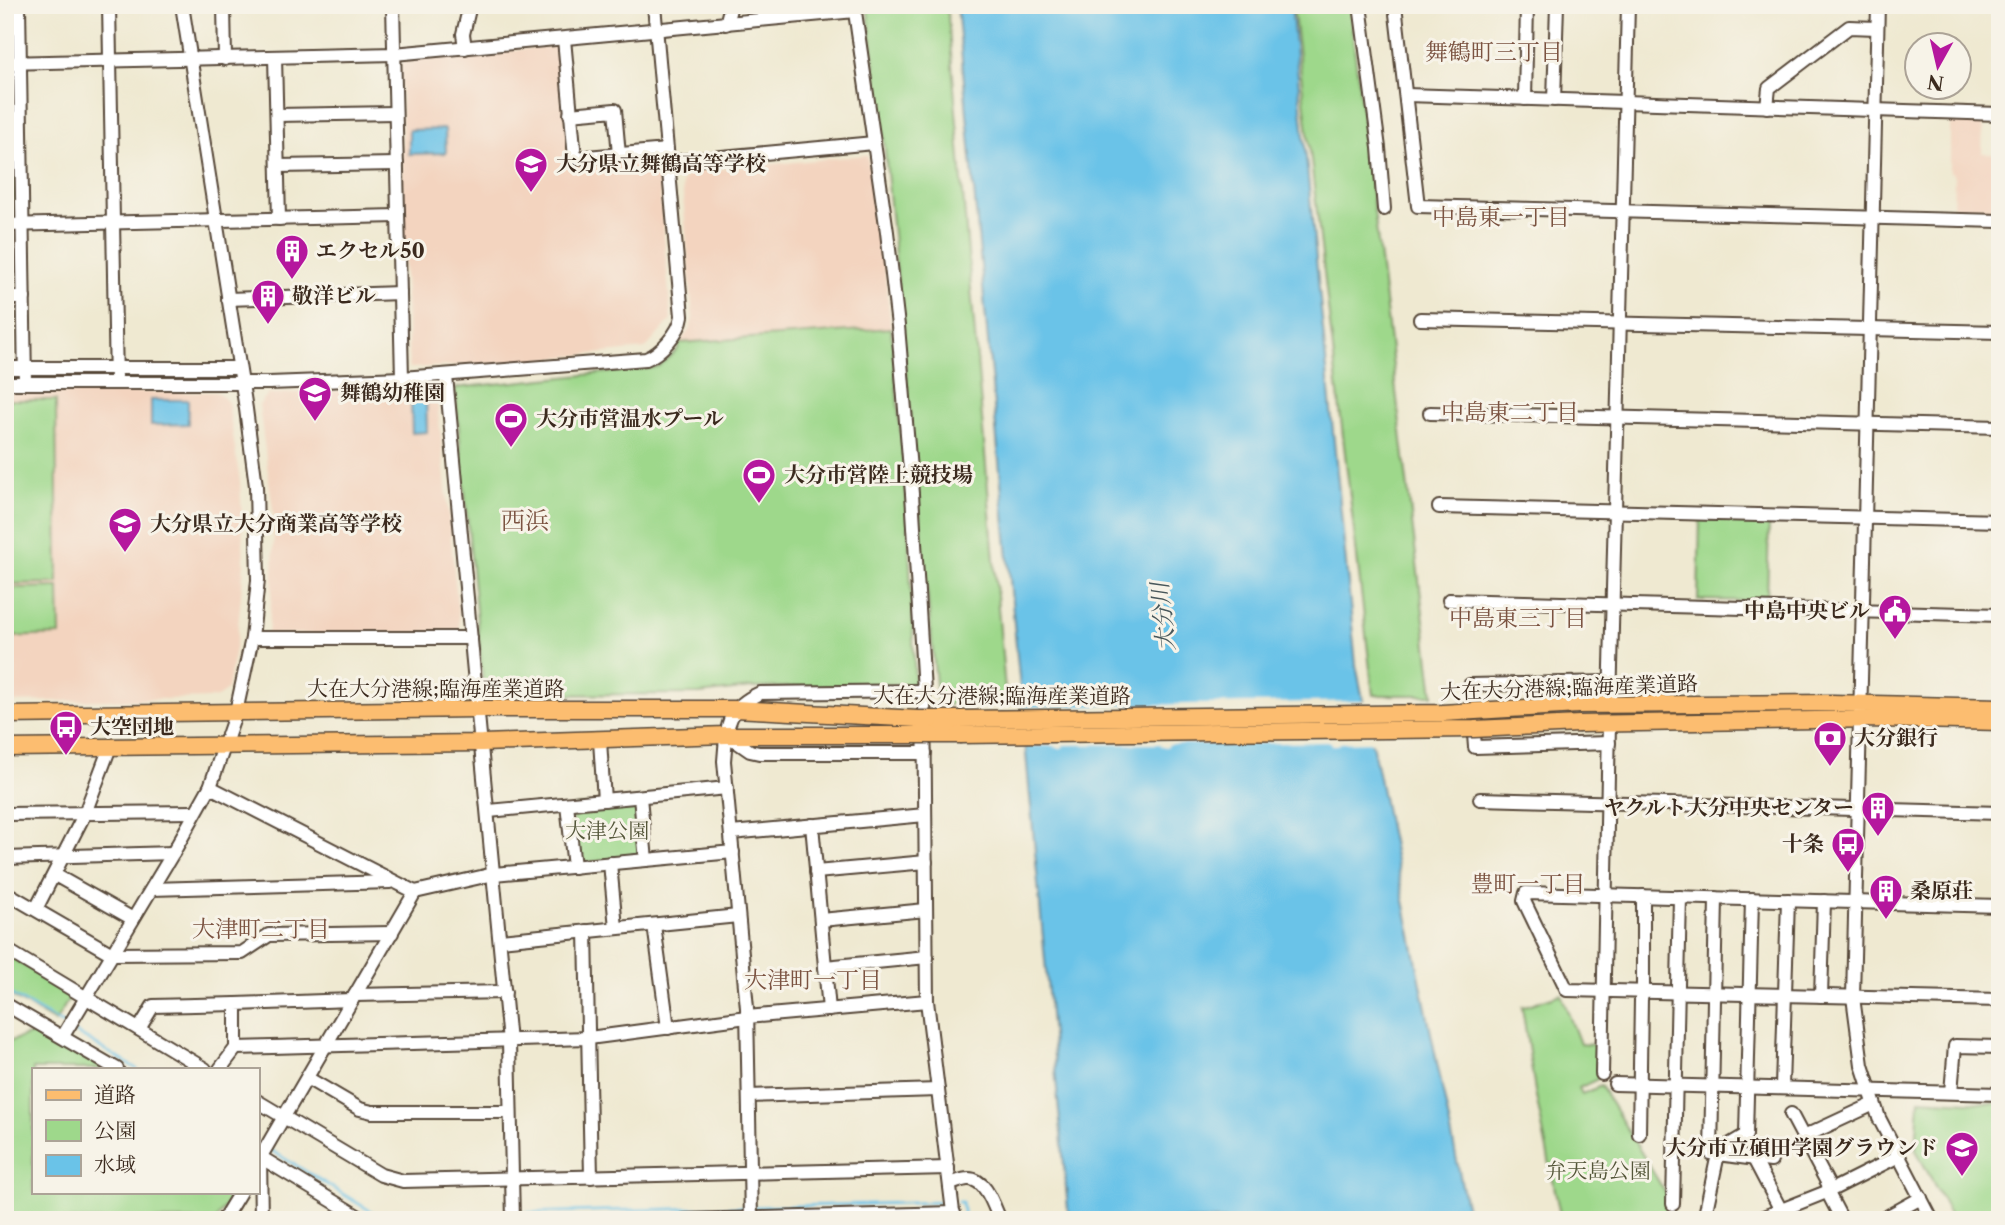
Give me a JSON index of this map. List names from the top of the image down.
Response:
{
  "streets": {
    "main road": ["大在大分港線;臨海産業道路"]
  },
  "districts": [
    "舞鶴町三丁目",
    "中島東一丁目",
    "中島東二丁目",
    "西浜",
    "中島東三丁目",
    "豊町一丁目",
    "大津町二丁目",
    "大津町一丁目"
  ],
  "water": ["大分川"],
  "parks": ["大津公園", "弁天島公園"],
  "places": {
    "school or university": [
      "大分県立舞鶴高等学校",
      "舞鶴幼稚園",
      "大分県立大分商業高等学校",
      "大分市立碩田学園グラウンド"
    ],
    "building": [
      "エクセル50",
      "敬洋ビル",
      "ヤクルト大分中央センター",
      "桑原荘"
    ],
    "sports": ["大分市営温水プール", "大分市営陸上競技場"],
    "public building": ["中島中央ビル"],
    "bus stop": ["大空団地", "十条"],
    "bank": ["大分銀行"]
  },
  "legend": ["道路", "公園", "水域"],
  "north": "bottom"
}
